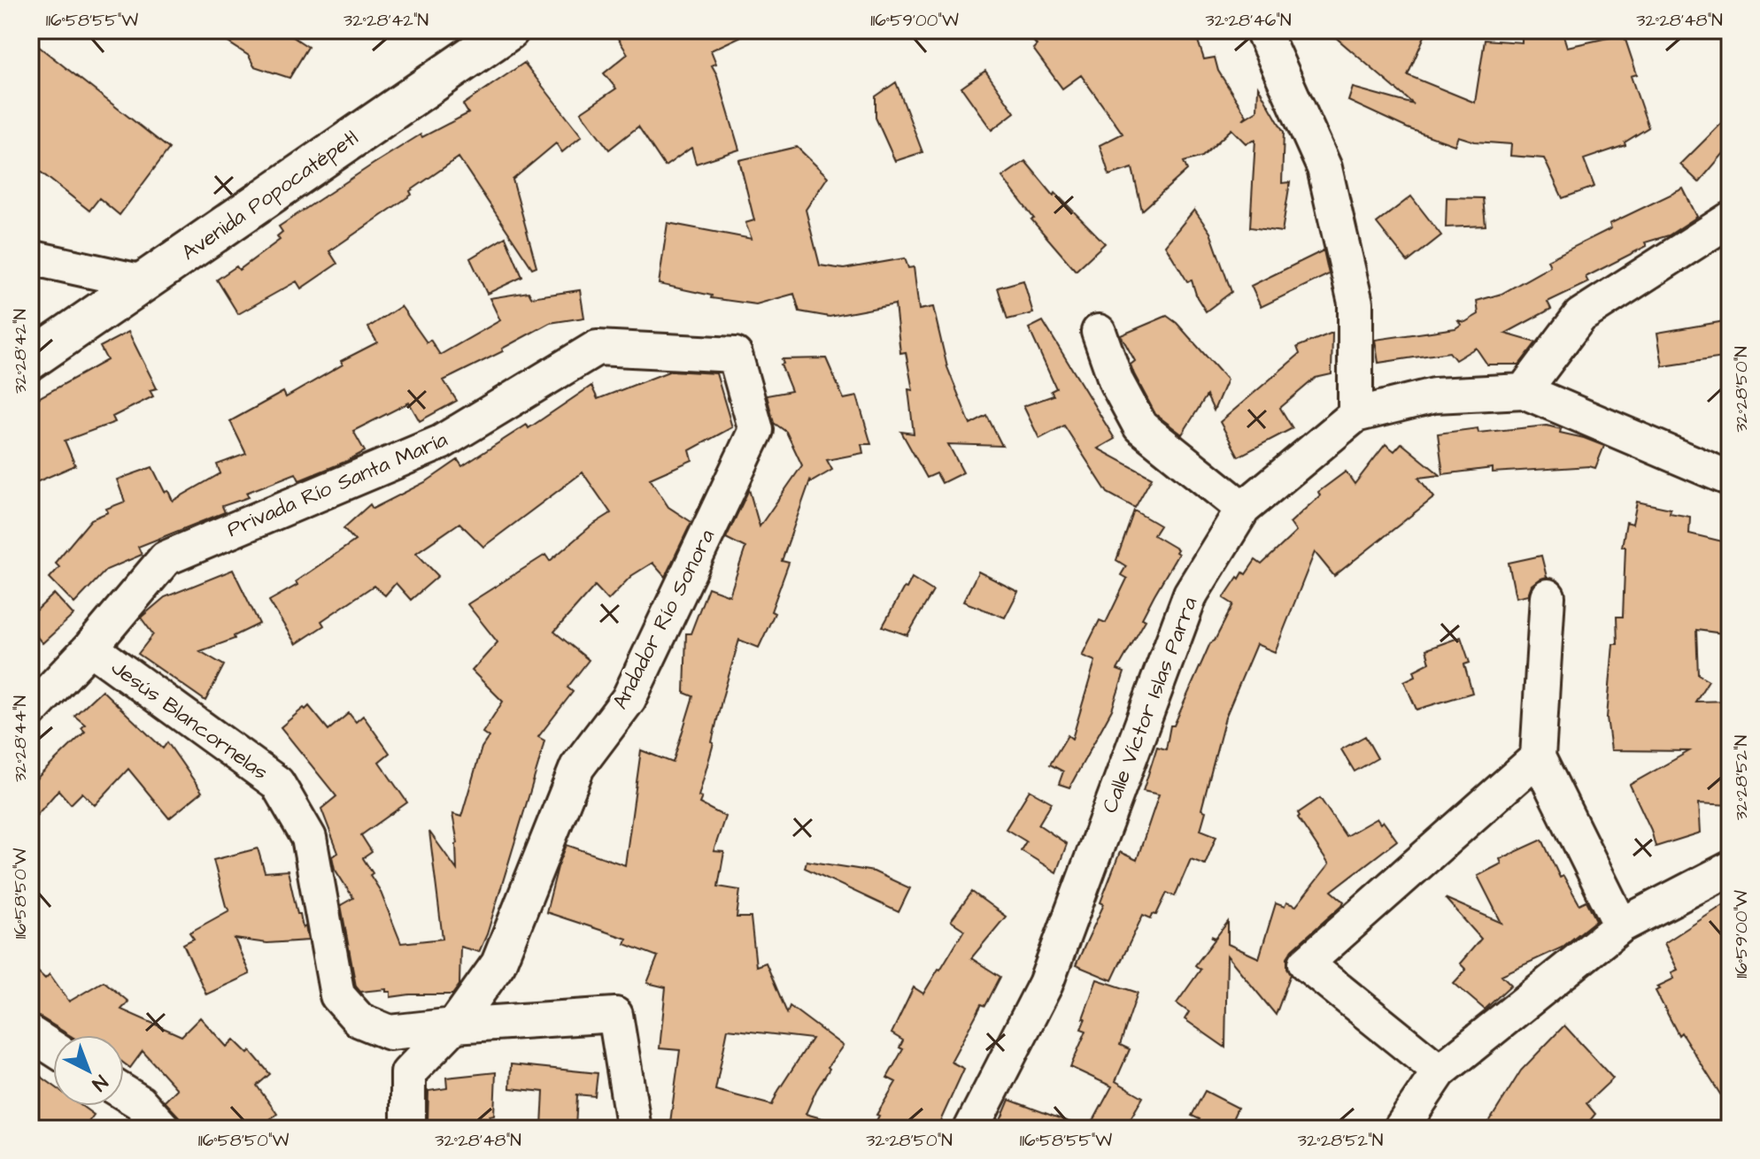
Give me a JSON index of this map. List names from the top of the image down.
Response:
{
  "streets": {
    "main road": ["Avenida Popocatépetl"],
    "street": [
      "Privada Río Santa María",
      "Andador Río Sonora",
      "Calle Víctor Islas Parra",
      "Jesús Blancornelas"
    ]
  },
  "crossings": [
    ["Privada Río Santa María", "Andador Río Sonora"],
    ["Privada Río Santa María", "Jesús Blancornelas"],
    ["Andador Río Sonora", "Jesús Blancornelas"]
  ],
  "north": "bottom right",
  "coordinates": [
    "116°58'55\"W",
    "32°28'42\"N",
    "116°59'00\"W",
    "32°28'46\"N",
    "32°28'48\"N",
    "32°28'50\"N",
    "32°28'44\"N",
    "32°28'52\"N",
    "116°58'50\"W"
  ]
}
